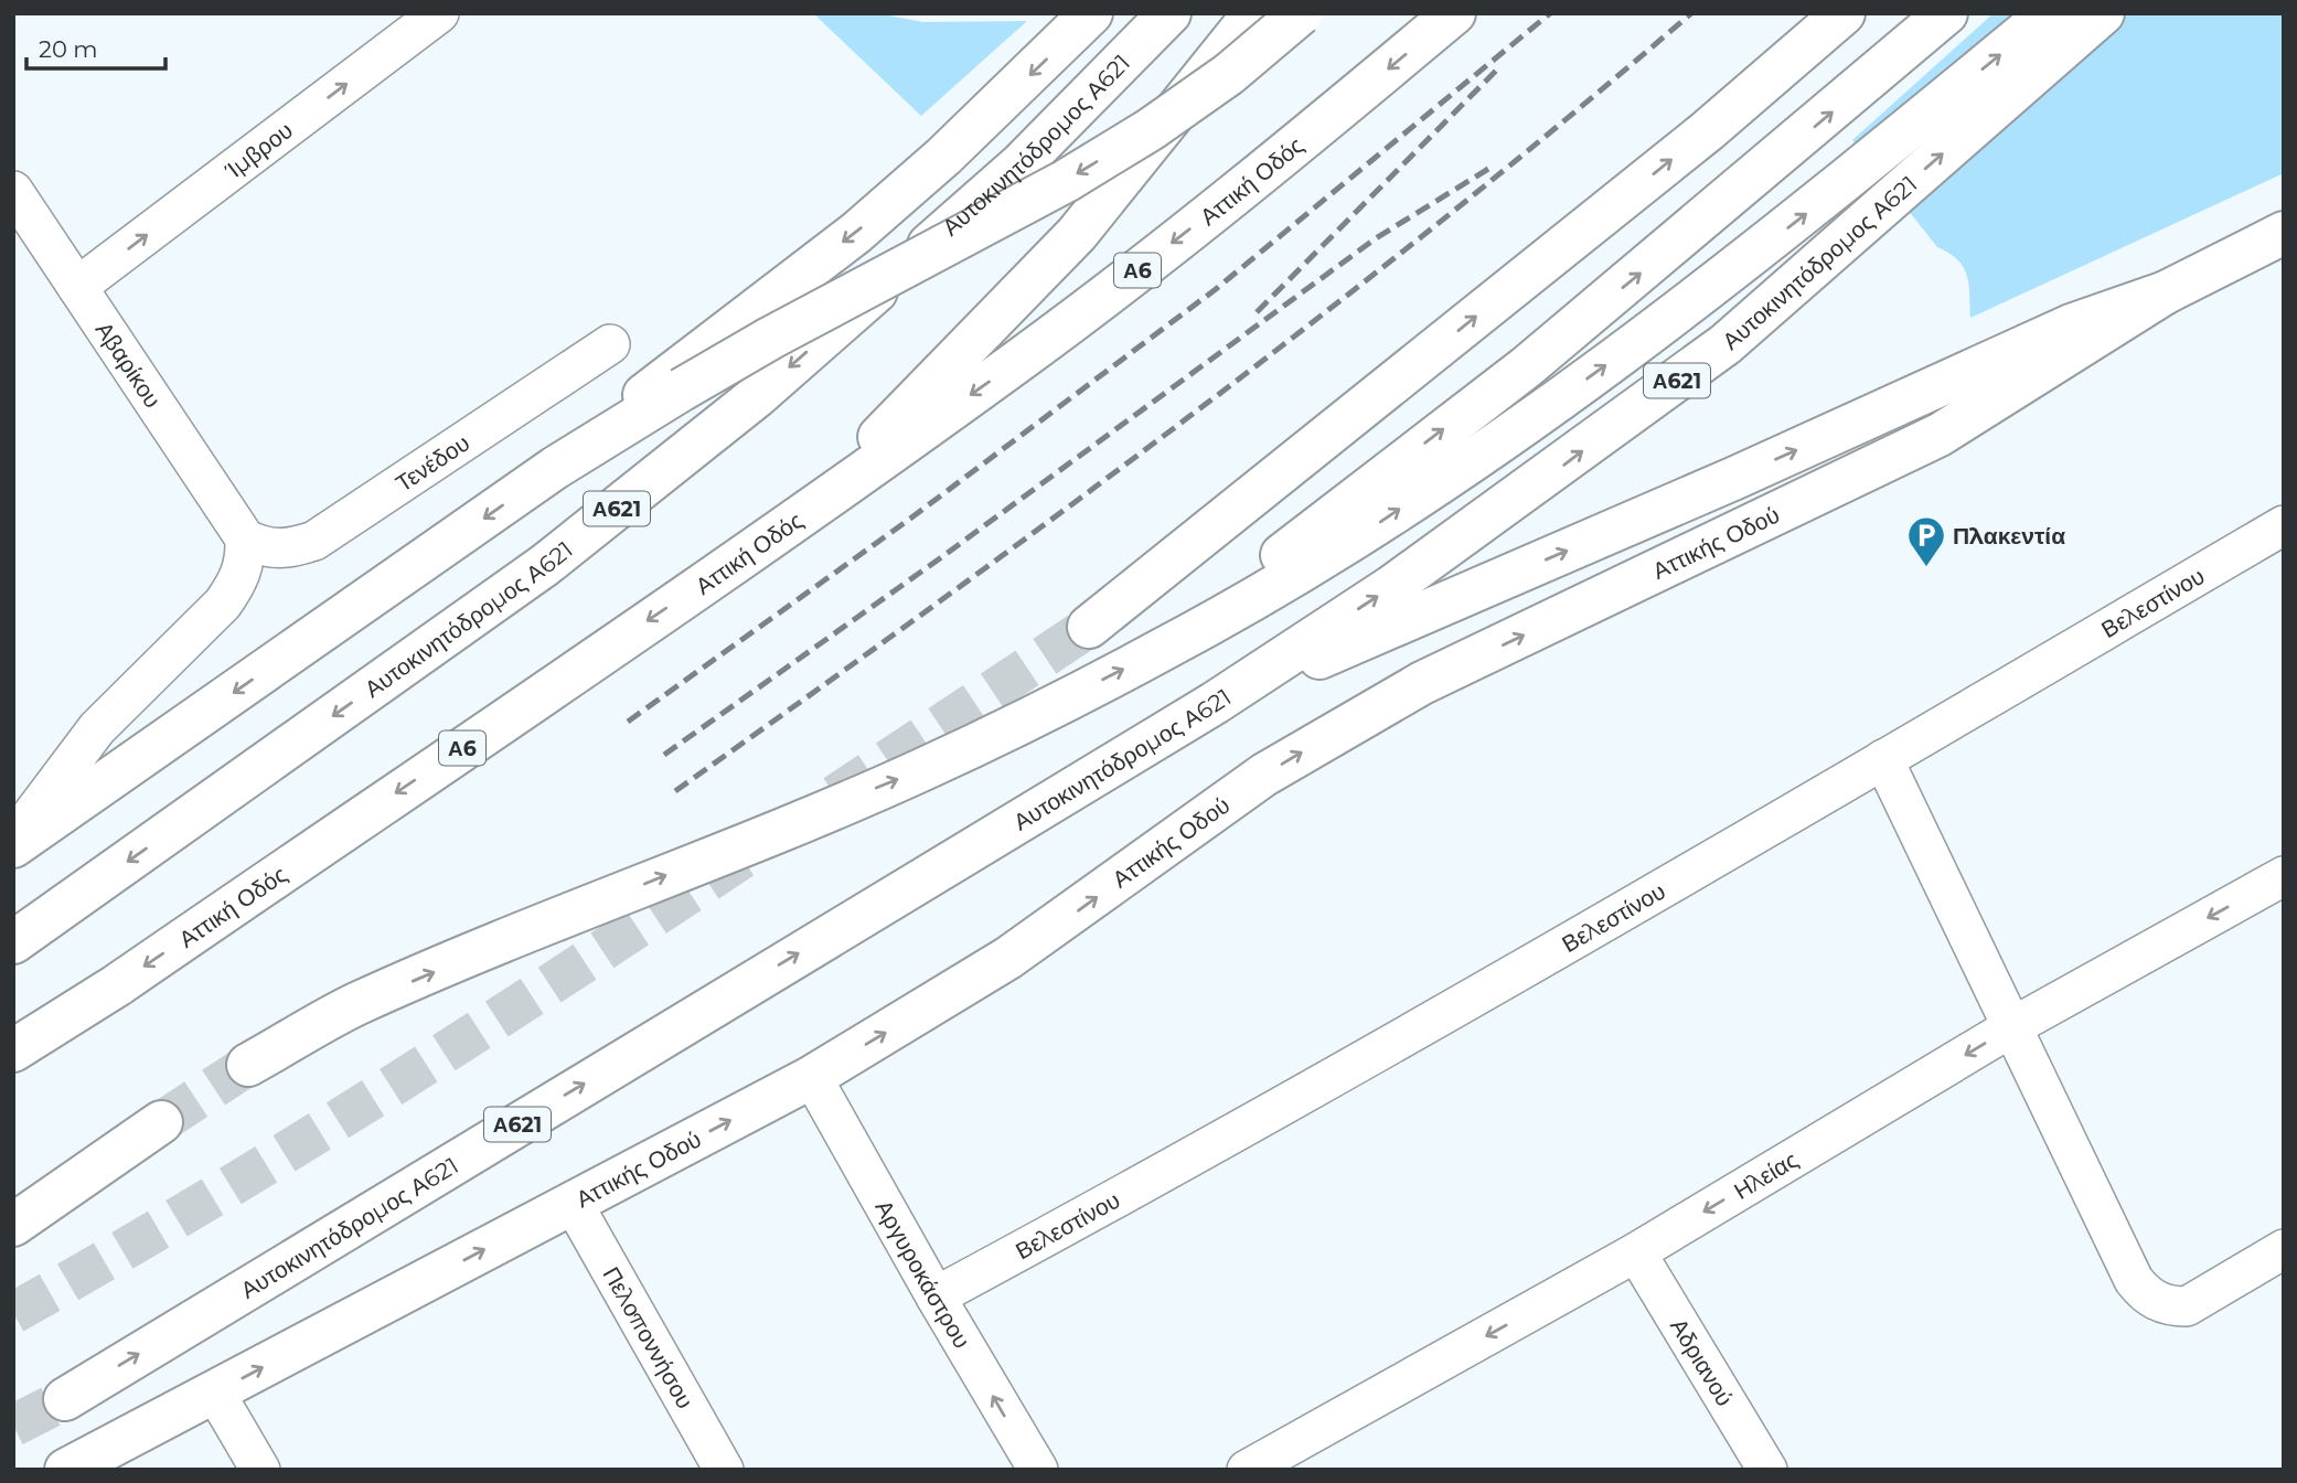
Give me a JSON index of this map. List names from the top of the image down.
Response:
{
  "streets": {
    "main road": [
      "Αυτοκινητόδρομος Α621",
      "Αττική Οδός",
      "Α6",
      "Α621",
      "Αττικής Οδού"
    ],
    "street": [
      "Ίμβρου",
      "Αβαρίκου",
      "Τενέδου",
      "Βελεστίνου",
      "Ηλείας",
      "Αργυροκάστρου",
      "Πελοποννήσου",
      "Αδριανού"
    ]
  },
  "crossings": [
    ["Ίμβρου", "Αβαρίκου"],
    ["Αβαρίκου", "Τενέδου"],
    ["Αττικής Οδού", "Αργυροκάστρου"],
    ["Αττικής Οδού", "Πελοποννήσου"],
    ["Βελεστίνου", "Αργυροκάστρου"],
    ["Ηλείας", "Αδριανού"]
  ],
  "one_way": ["Ίμβρου", "Ηλείας", "Αργυροκάστρου"],
  "places": {
    "parking": ["Πλακεντία"]
  },
  "scale_bar": "20 m"
}
